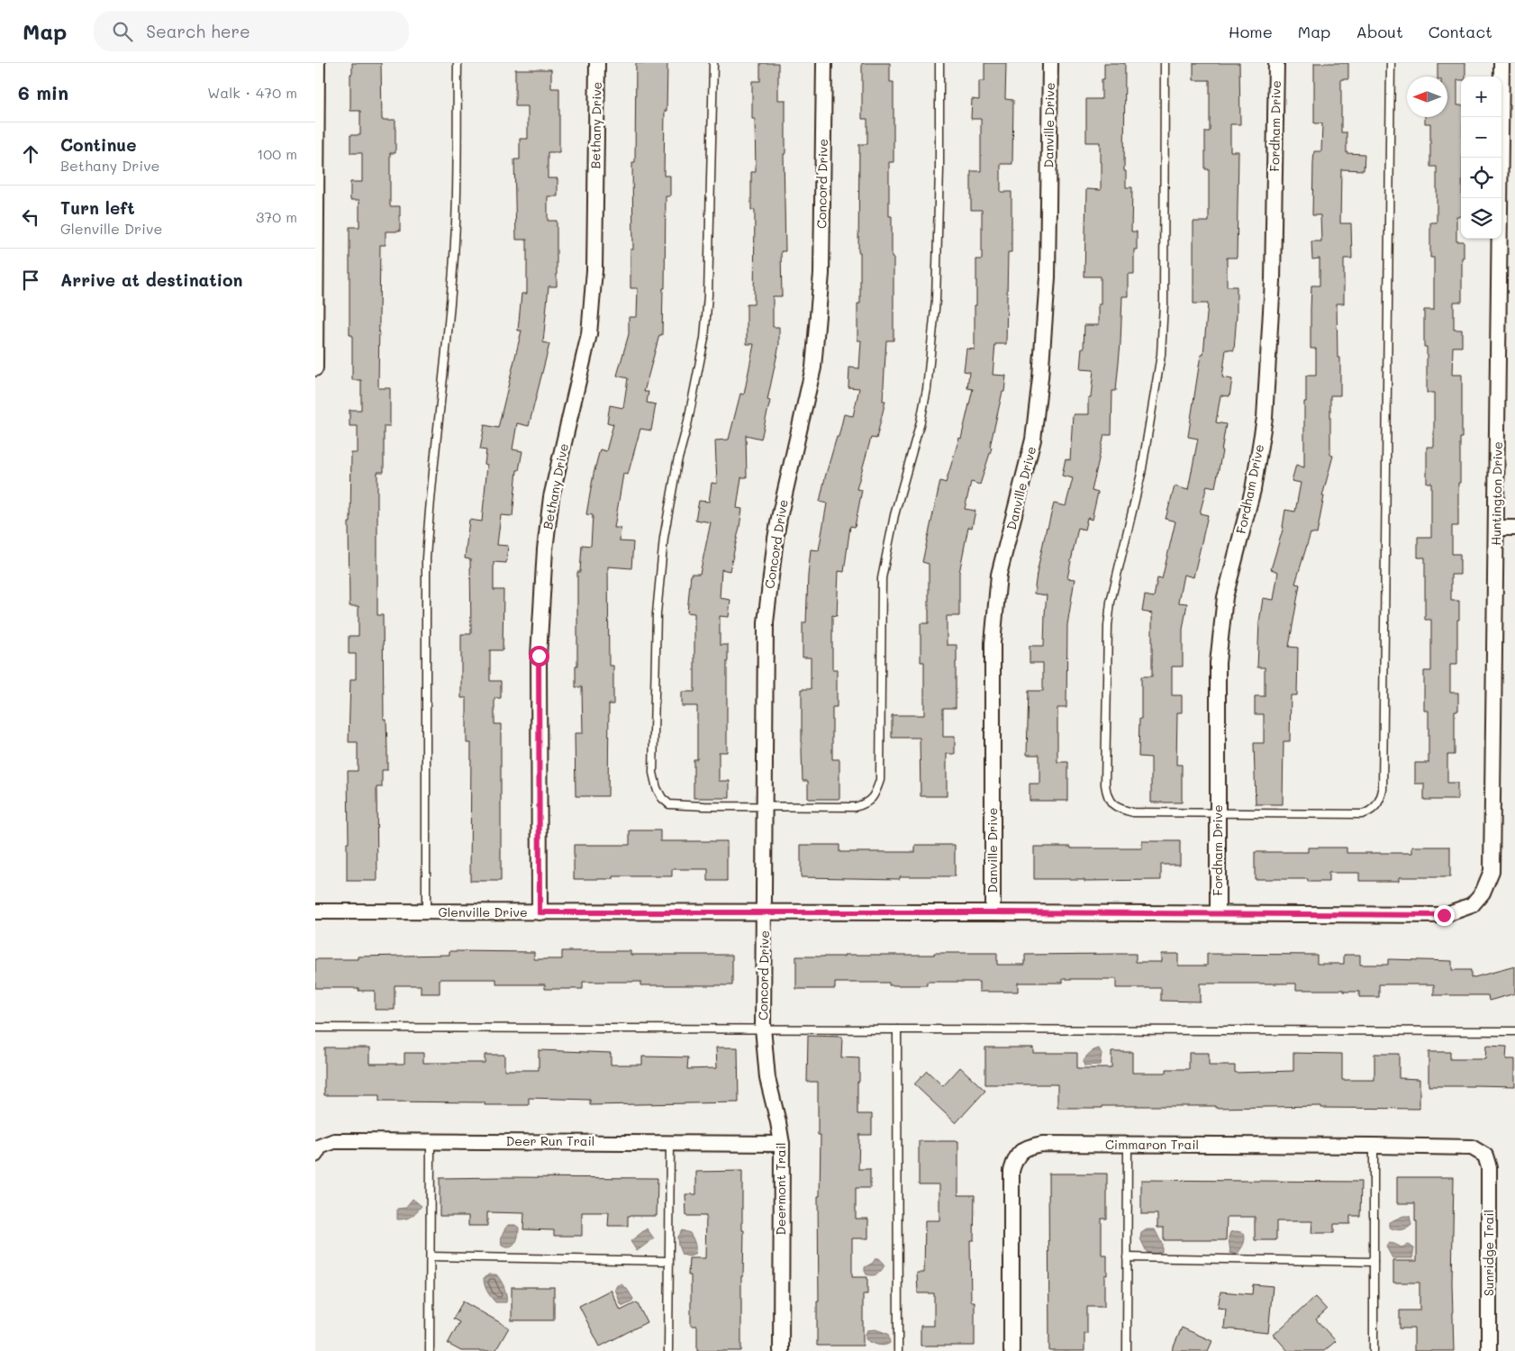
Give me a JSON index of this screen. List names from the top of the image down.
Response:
{
  "streets": {
    "street": [
      "Bethany Drive",
      "Danville Drive",
      "Fordham Drive",
      "Concord Drive",
      "Huntington Drive",
      "Glenville Drive",
      "Deer Run Trail",
      "Cimmaron Trail",
      "Deermont Trail",
      "Sunridge Trail"
    ]
  },
  "crossings": [
    ["Bethany Drive", "Glenville Drive"],
    ["Danville Drive", "Glenville Drive"],
    ["Fordham Drive", "Glenville Drive"],
    ["Concord Drive", "Glenville Drive"],
    ["Concord Drive", "Deermont Trail"],
    ["Huntington Drive", "Glenville Drive"],
    ["Deer Run Trail", "Deermont Trail"],
    ["Cimmaron Trail", "Sunridge Trail"]
  ],
  "north": "left",
  "page": {
    "header": "Map",
    "search": "Search here",
    "nav": [
      "Home",
      "Map",
      "About",
      "Contact"
    ],
    "heading": ["6 min", "Walk · 470 m"],
    "map_buttons": ["+", "−"],
    "list": [
      ["Continue", "Bethany Drive", "100 m"],
      ["Turn left", "Glenville Drive", "370 m"],
      "Arrive at destination"
    ]
  }
}
